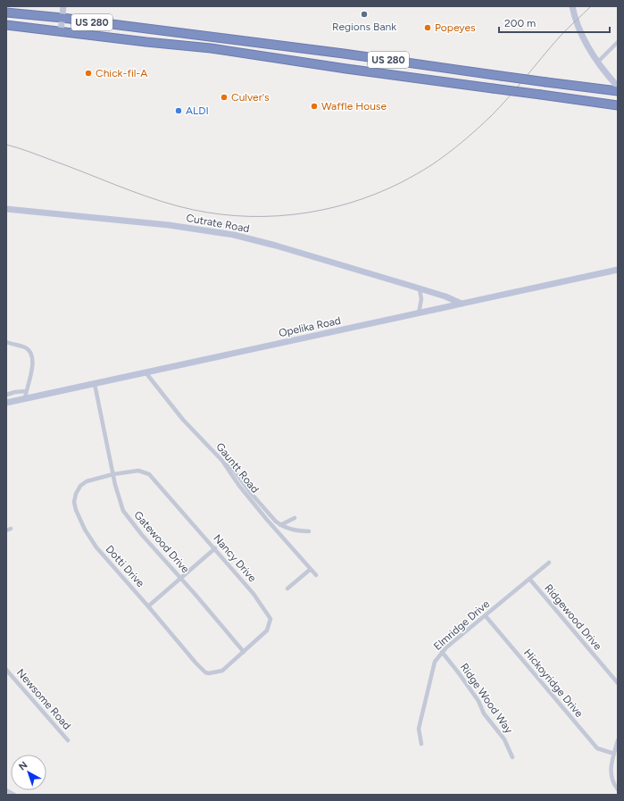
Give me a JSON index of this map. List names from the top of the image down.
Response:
{
  "streets": {
    "highway": ["US 280"],
    "main road": ["Cutrate Road", "Opelika Road"],
    "street": [
      "Gauntt Road",
      "Gatewood Drive",
      "Nancy Drive",
      "Dotti Drive",
      "Ridgewood Drive",
      "Elmridge Drive",
      "Hickoyridge Drive",
      "Ridge Wood Way",
      "Newsome Road"
    ]
  },
  "crossings": [
    ["Cutrate Road", "Opelika Road"],
    ["Opelika Road", "Gauntt Road"],
    ["Opelika Road", "Gatewood Drive"],
    ["Gatewood Drive", "Nancy Drive"],
    ["Gatewood Drive", "Dotti Drive"],
    ["Nancy Drive", "Dotti Drive"],
    ["Ridgewood Drive", "Elmridge Drive"],
    ["Elmridge Drive", "Hickoyridge Drive"],
    ["Elmridge Drive", "Ridge Wood Way"]
  ],
  "places": [
    "Regions Bank",
    "Popeyes",
    "Chick-fil-A",
    "Culver's",
    "Waffle House",
    "ALDI"
  ],
  "scale_bar": "200 m",
  "north": "top left"
}
